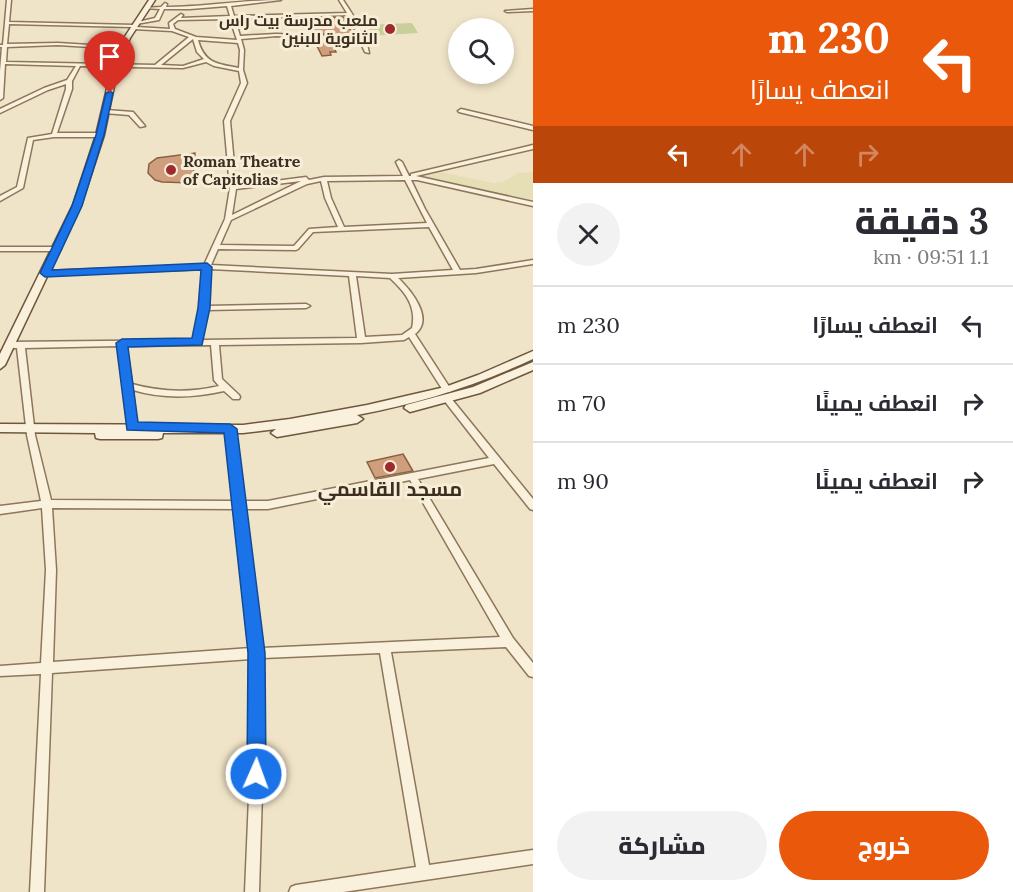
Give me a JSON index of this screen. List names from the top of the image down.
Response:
{
  "places": ["ملعب مدرسة بيت راس الثانوية للبنين", "Roman Theatre of Capitolias", "مسجد القاسمي"],
  "page": {
    "turn": ["230 m", "انعطف يسارًا"],
    "heading": ["3 دقيقة", "1.1 km · 09:51"],
    "list": [
      {
        "name": "انعطف يسارًا",
        "value": "230 m"
      },
      {
        "name": "انعطف يمينًا",
        "value": "70 m"
      },
      {
        "name": "انعطف يمينًا",
        "value": "90 m"
      }
    ],
    "buttons": ["خروج", "مشاركة"]
  }
}
